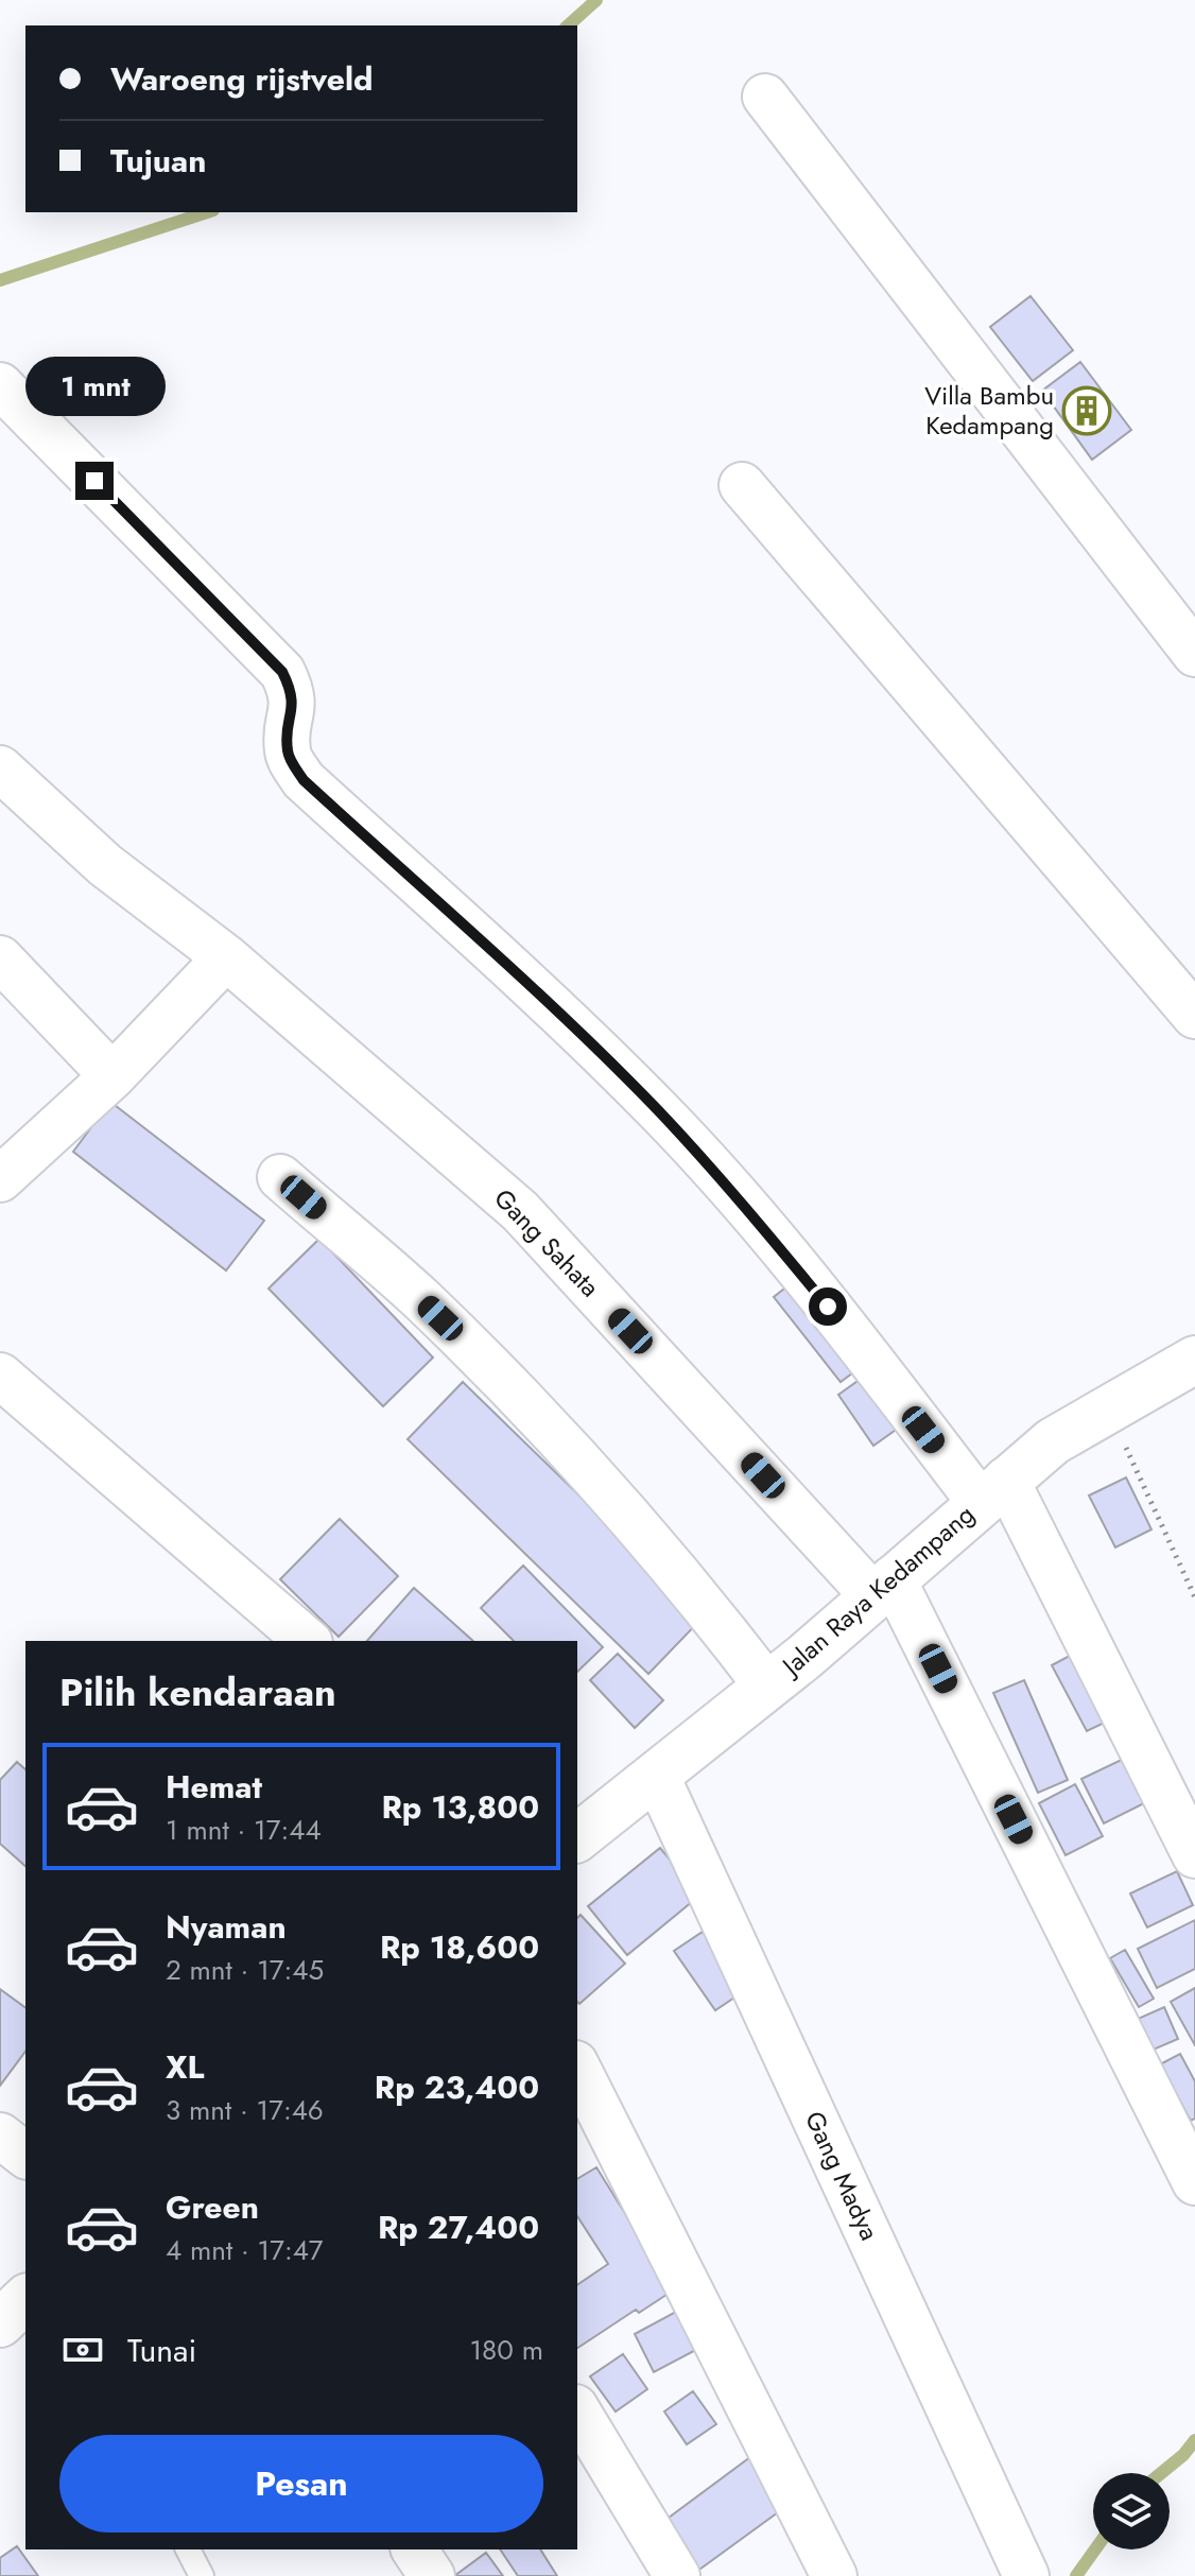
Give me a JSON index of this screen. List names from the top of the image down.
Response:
{
  "streets": {
    "street": ["Gang Sahata", "Jalan Raya Kedampang", "Gang Madya"]
  },
  "crossings": [
    ["Gang Sahata", "Jalan Raya Kedampang"],
    ["Jalan Raya Kedampang", "Gang Madya"]
  ],
  "places": {
    "building": ["Villa Bambu Kedampang"]
  },
  "page": {
    "banner": ["Waroeng rijstveld", "Tujuan"],
    "bubble": "1 mnt",
    "heading": "Pilih kendaraan",
    "list": [
      {
        "name": "Hemat",
        "note": "1 mnt · 17:44",
        "value": "Rp 13,800"
      },
      {
        "name": "Nyaman",
        "note": "2 mnt · 17:45",
        "value": "Rp 18,600"
      },
      {
        "name": "XL",
        "note": "3 mnt · 17:46",
        "value": "Rp 23,400"
      },
      {
        "name": "Green",
        "note": "4 mnt · 17:47",
        "value": "Rp 27,400"
      }
    ],
    "pay": ["Tunai", "180 m"],
    "buttons": "Pesan"
  }
}
